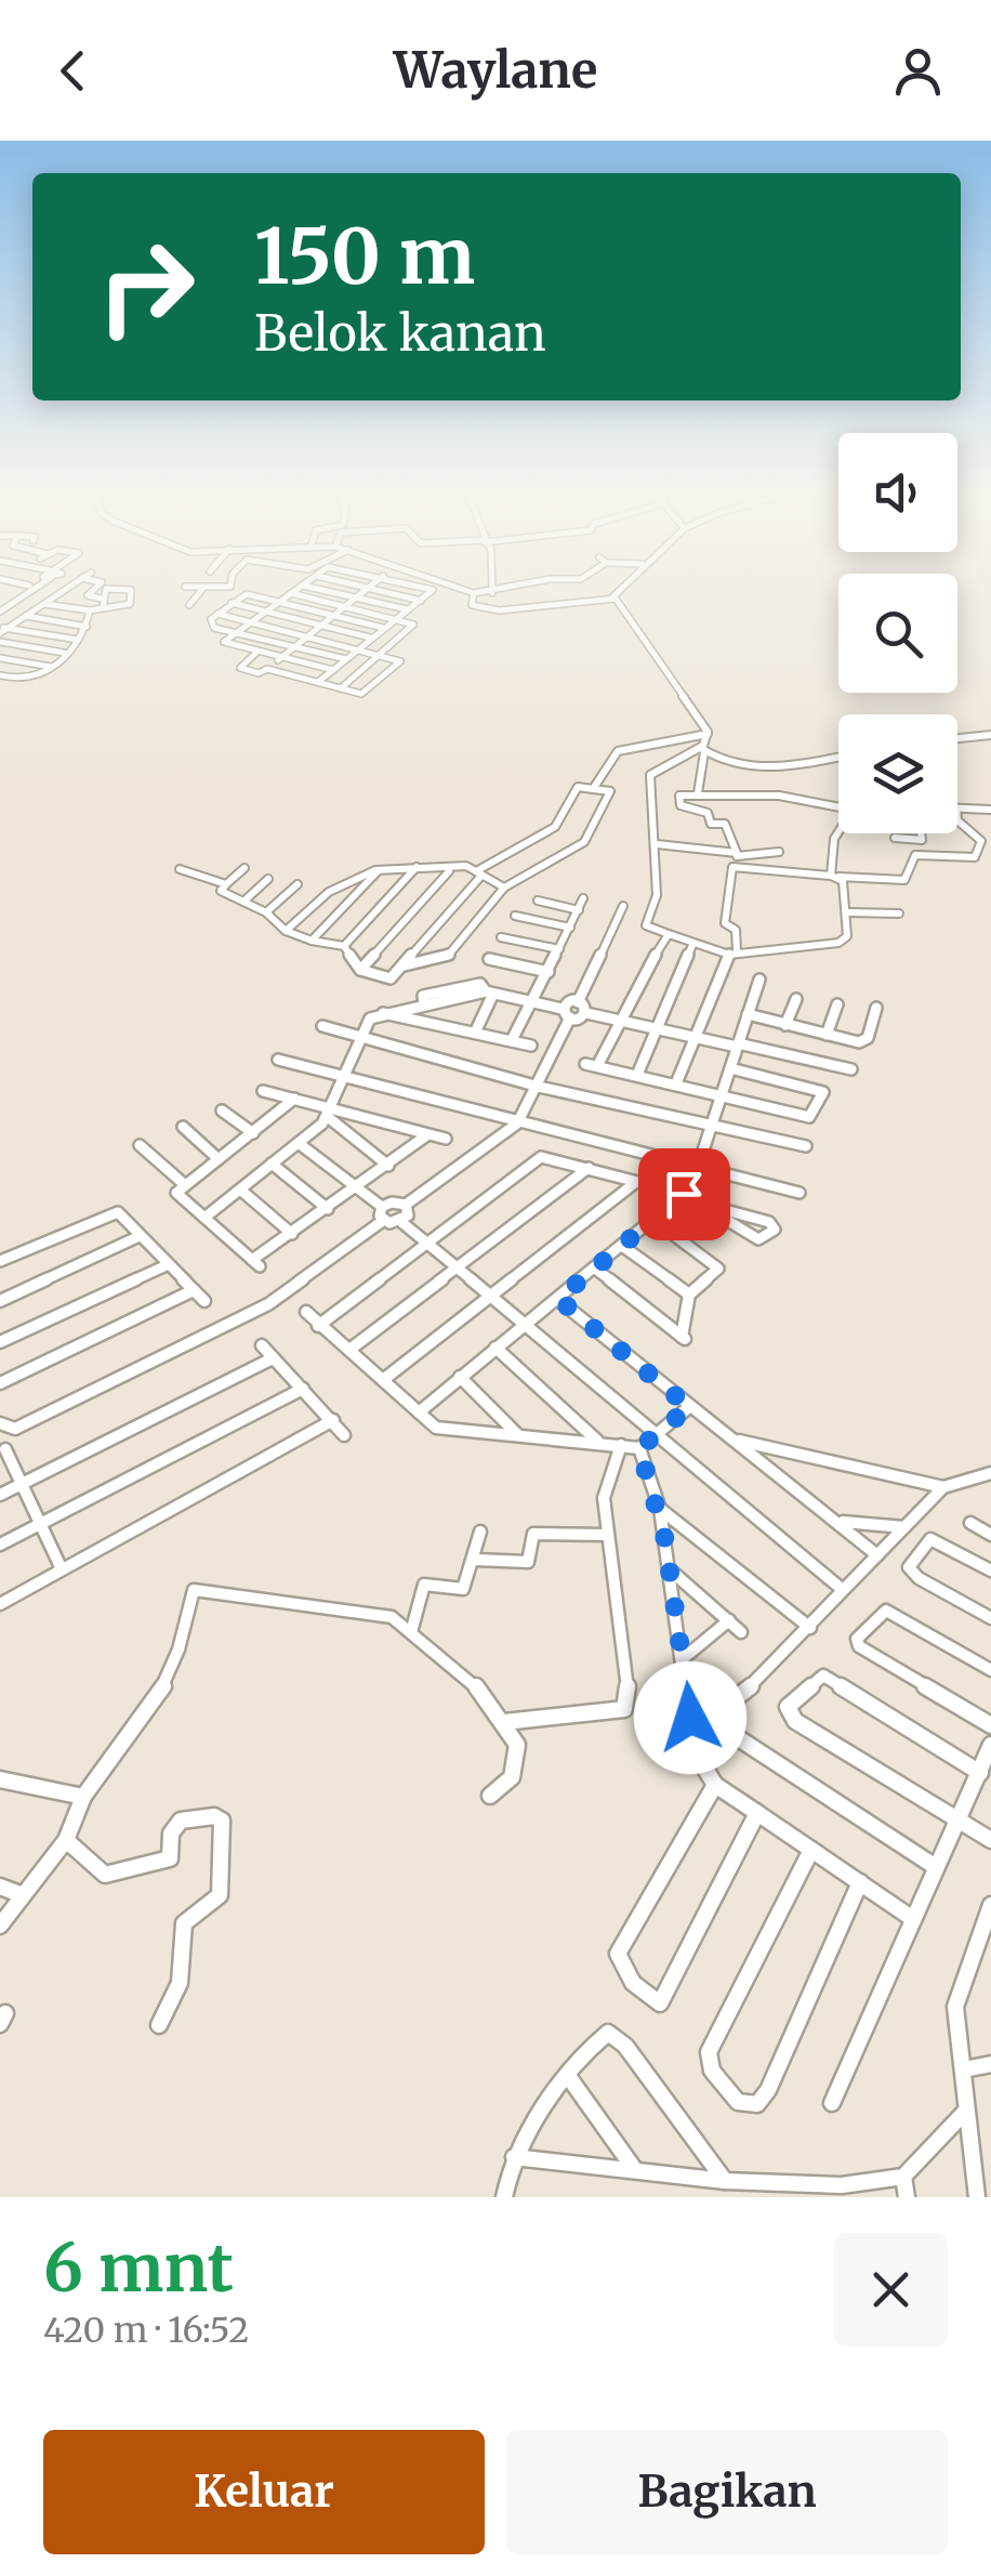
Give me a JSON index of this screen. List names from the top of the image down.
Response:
{
  "page": {
    "header": "Waylane",
    "turn": ["150 m", "Belok kanan"],
    "heading": ["6 mnt", "420 m · 16:52"],
    "buttons": ["Keluar", "Bagikan"]
  }
}
